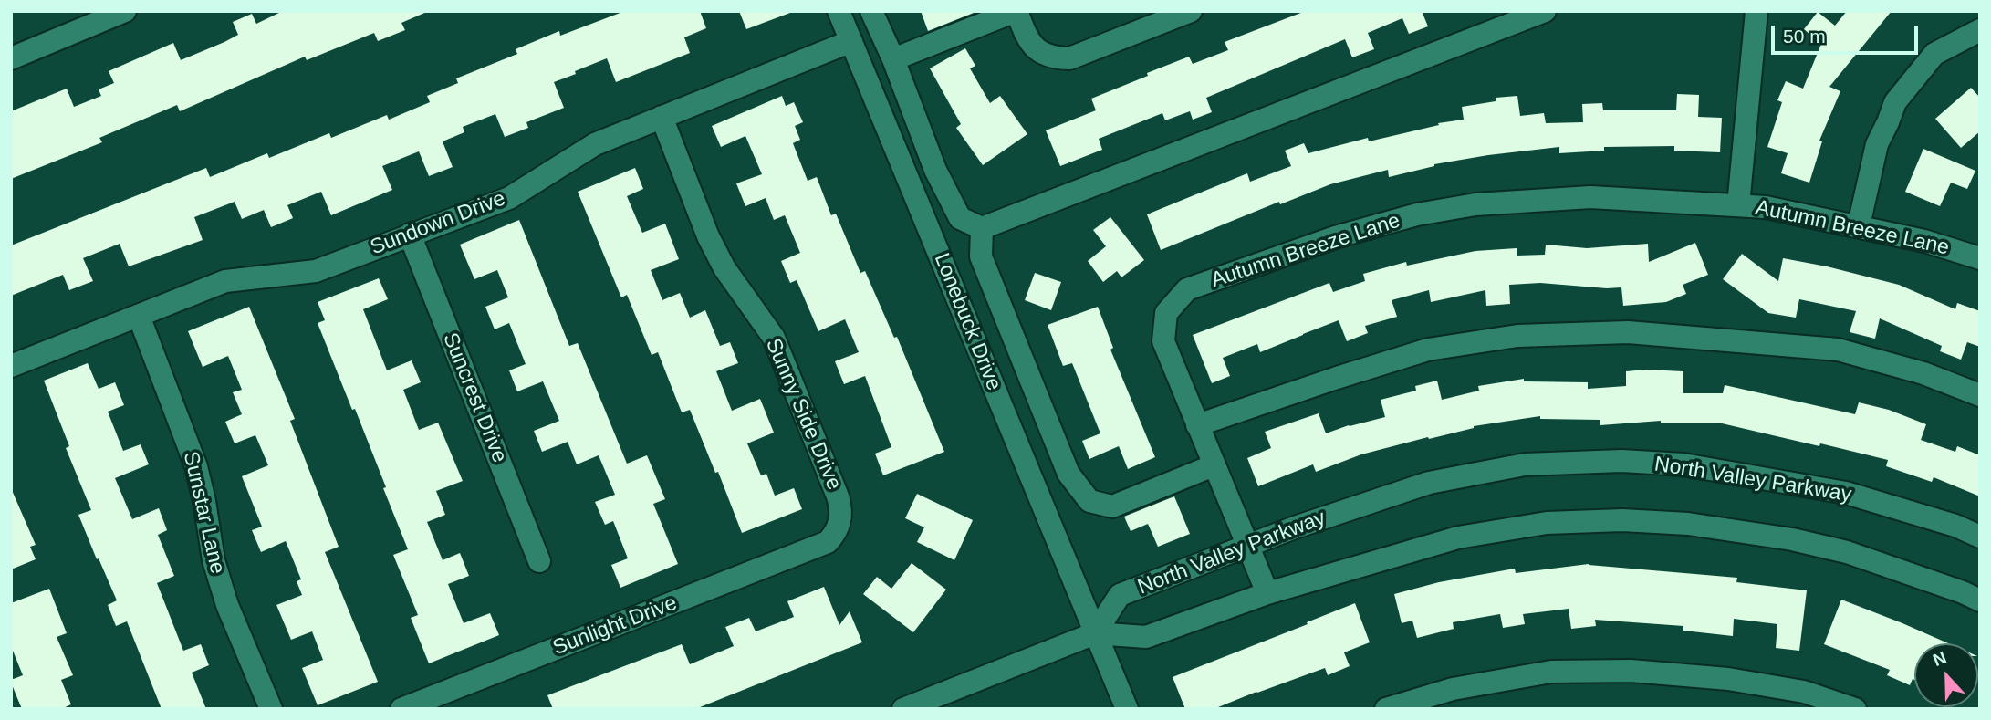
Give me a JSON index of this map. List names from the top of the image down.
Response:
{
  "streets": {
    "street": [
      "Sundown Drive",
      "Autumn Breeze Lane",
      "Lonebuck Drive",
      "Suncrest Drive",
      "Sunny Side Drive",
      "North Valley Parkway",
      "Sunstar Lane",
      "Sunlight Drive"
    ]
  },
  "crossings": [
    ["Sundown Drive", "Lonebuck Drive"],
    ["Sundown Drive", "Suncrest Drive"],
    ["Sundown Drive", "Sunny Side Drive"],
    ["Sundown Drive", "Sunstar Lane"],
    ["Autumn Breeze Lane", "North Valley Parkway"],
    ["Lonebuck Drive", "North Valley Parkway"],
    ["Sunny Side Drive", "Sunlight Drive"]
  ],
  "scale_bar": "50 m",
  "north": "top"
}
